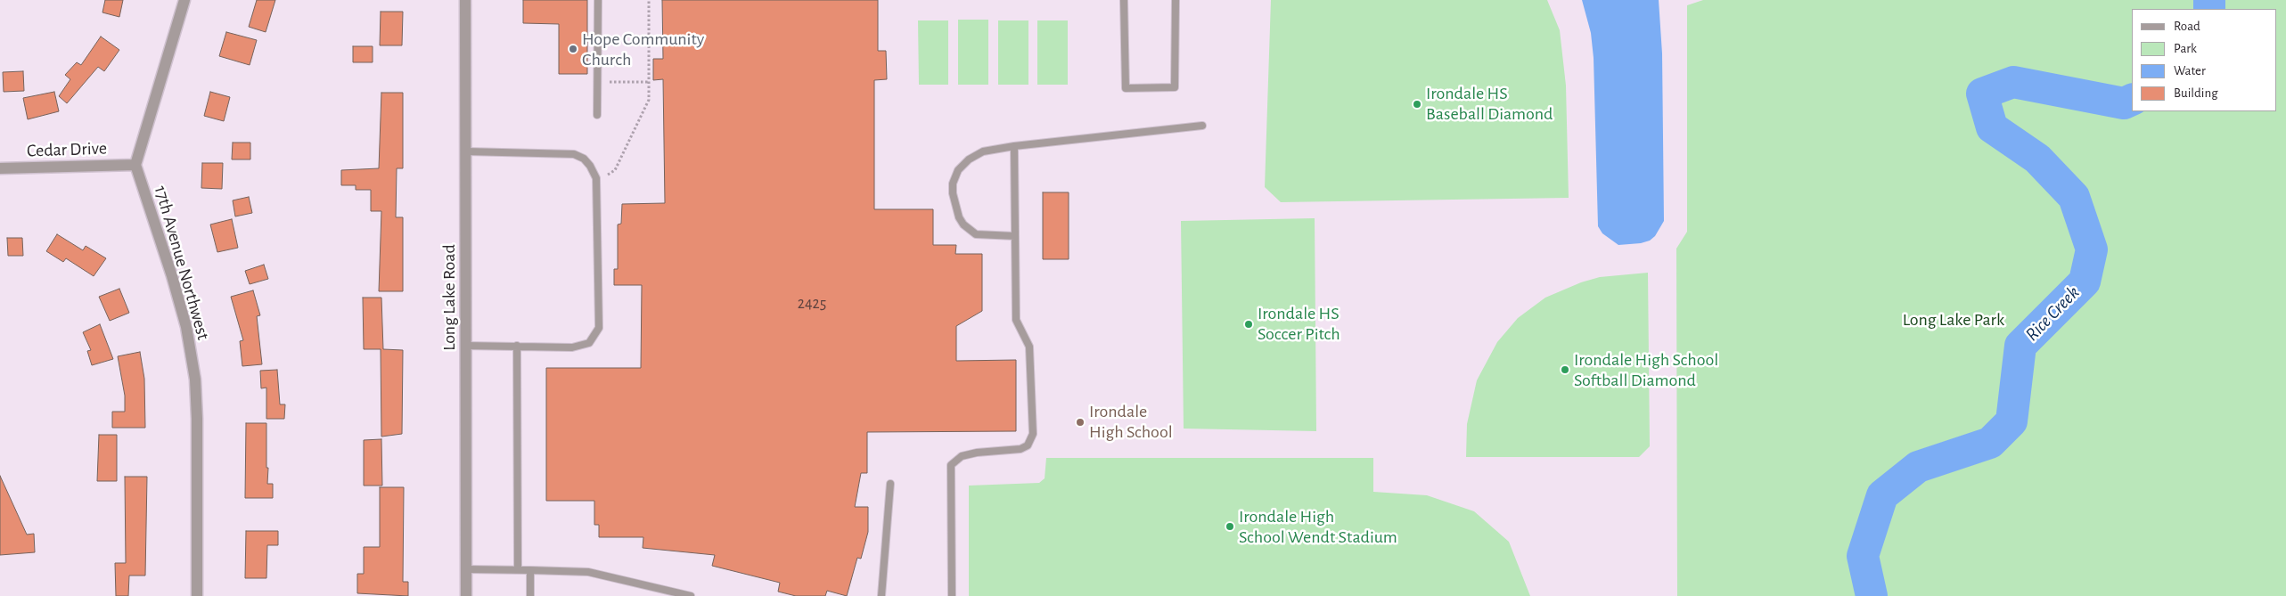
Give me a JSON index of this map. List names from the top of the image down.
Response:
{
  "streets": {
    "street": ["Cedar Drive", "17th Avenue Northwest", "Long Lake Road"]
  },
  "crossings": [
    ["Cedar Drive", "17th Avenue Northwest"]
  ],
  "water": ["Rice Creek"],
  "parks": ["Long Lake Park"],
  "places": [
    "Hope Community Church",
    "Irondale HS Baseball Diamond",
    "Irondale HS Soccer Pitch",
    "Irondale High School Softball Diamond",
    "Irondale High School",
    "Irondale High School Wendt Stadium"
  ],
  "house_numbers": ["2425"],
  "legend": [
    "Road",
    "Park",
    "Water",
    "Building"
  ]
}
